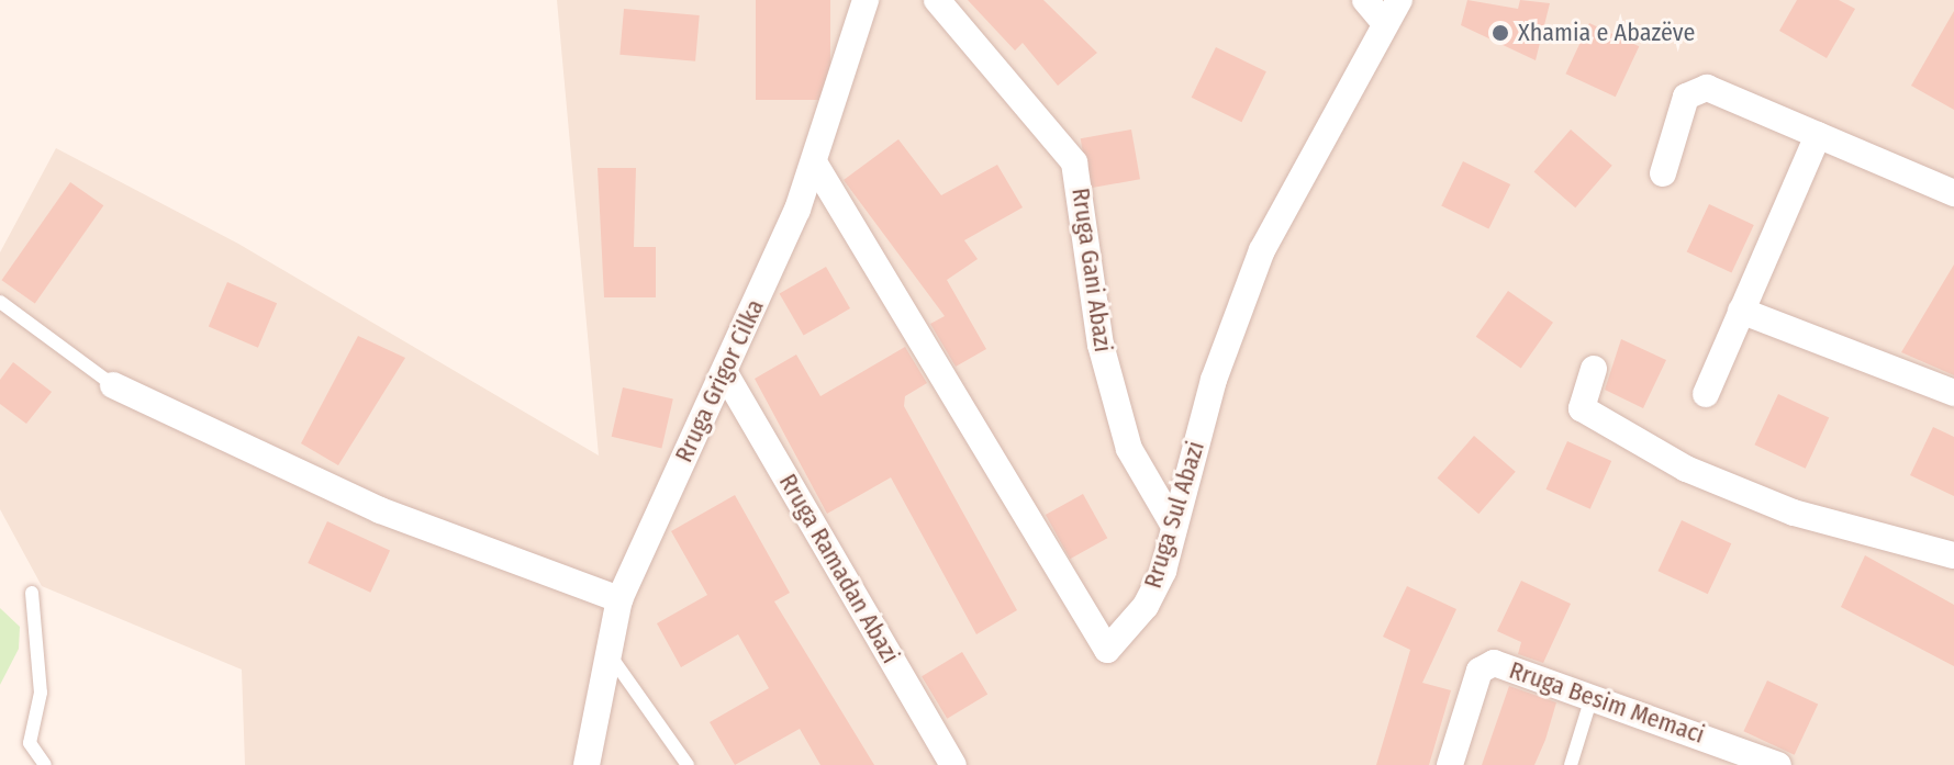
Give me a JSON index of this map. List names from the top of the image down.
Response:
{
  "streets": {
    "street": [
      "Rruga Gani Abazi",
      "Rruga Grigor Cilka",
      "Rruga Sul Abazi",
      "Rruga Ramadan Abazi",
      "Rruga Besim Memaci"
    ]
  },
  "crossings": [
    ["Rruga Gani Abazi", "Rruga Sul Abazi"],
    ["Rruga Grigor Cilka", "Rruga Sul Abazi"],
    ["Rruga Grigor Cilka", "Rruga Ramadan Abazi"]
  ],
  "places": ["Xhamia e Abazëve"]
}
